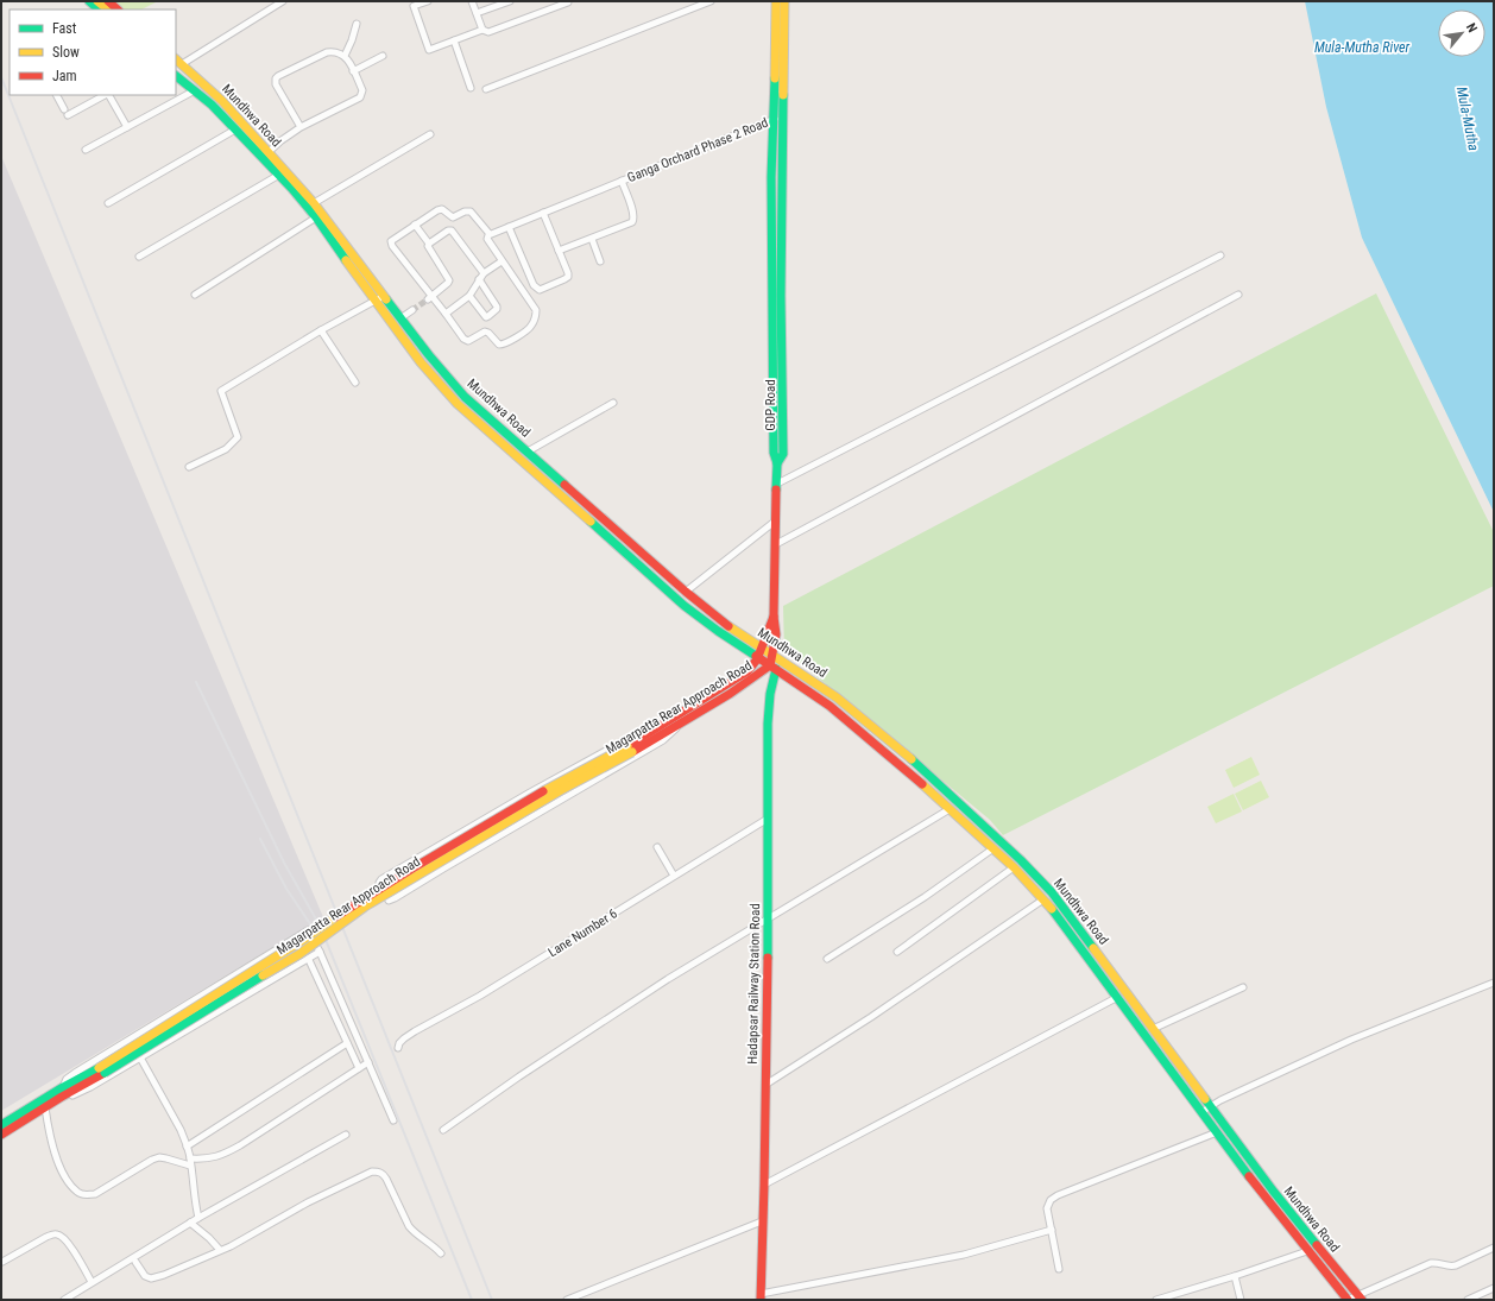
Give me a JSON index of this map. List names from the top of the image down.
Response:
{
  "streets": {
    "main road": [
      "Mundhwa Road",
      "GDP Road",
      "Magarpatta Rear Approach Road",
      "Hadapsar Railway Station Road"
    ],
    "street": ["Ganga Orchard Phase 2 Road", "Lane Number 6"]
  },
  "crossings": [
    ["Mundhwa Road", "Magarpatta Rear Approach Road"],
    ["Mundhwa Road", "Hadapsar Railway Station Road"],
    ["Ganga Orchard Phase 2 Road", "GDP Road"],
    ["Magarpatta Rear Approach Road", "Hadapsar Railway Station Road"],
    ["Lane Number 6", "Hadapsar Railway Station Road"]
  ],
  "water": ["Mula-Mutha River", "Mula-Mutha"],
  "legend": ["Fast", "Slow", "Jam"],
  "north": "top right"
}
